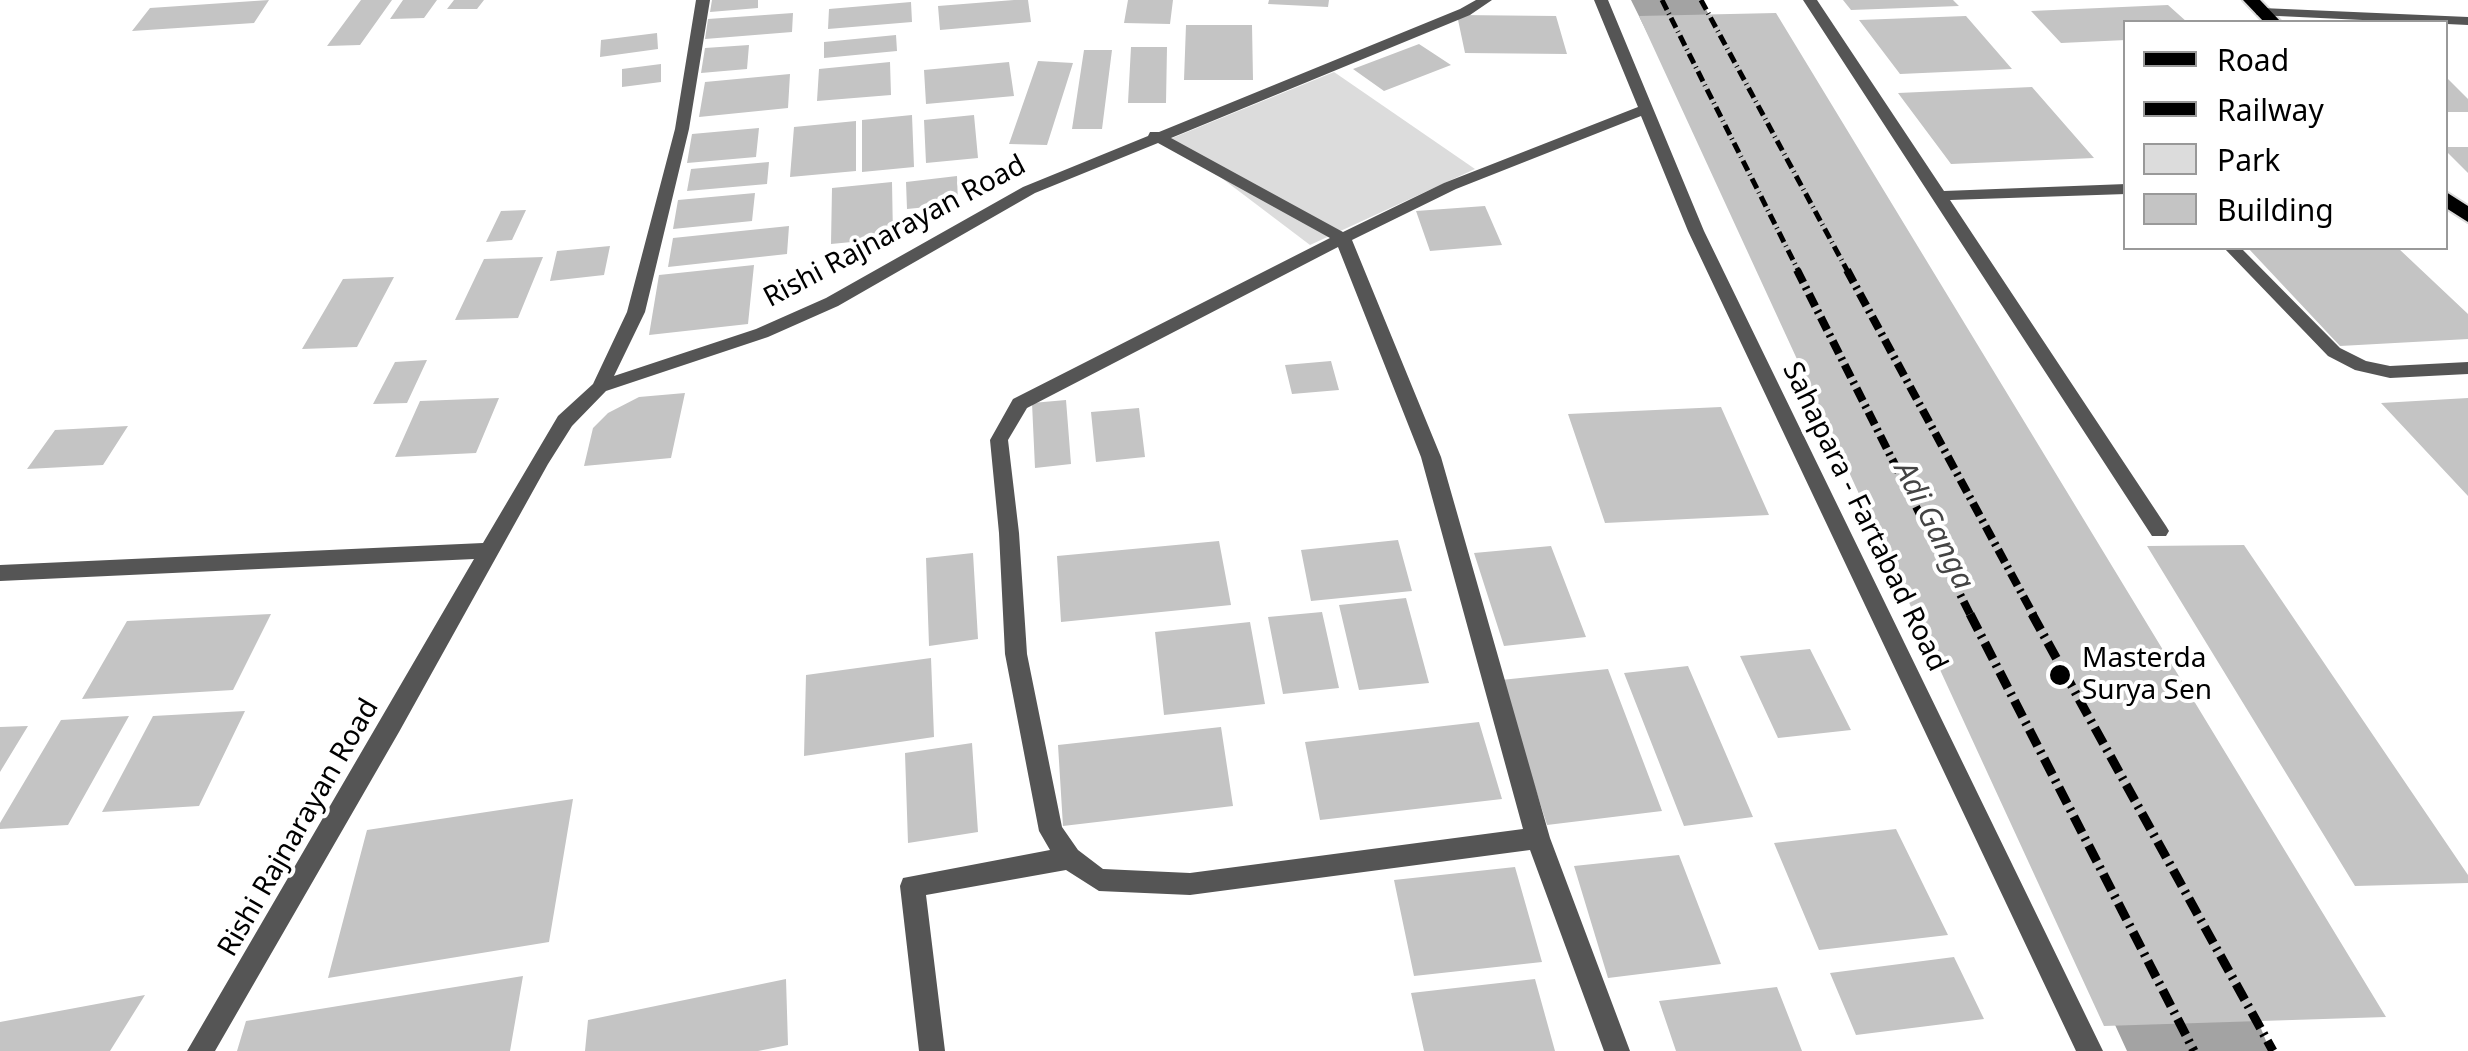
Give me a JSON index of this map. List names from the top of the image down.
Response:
{
  "streets": {
    "street": ["Rishi Rajnarayan Road", "Sahapara - Fartabad Road"]
  },
  "water": ["Adi Ganga"],
  "places": ["Masterda Surya Sen"],
  "legend": [
    "Road",
    "Railway",
    "Park",
    "Building"
  ]
}
